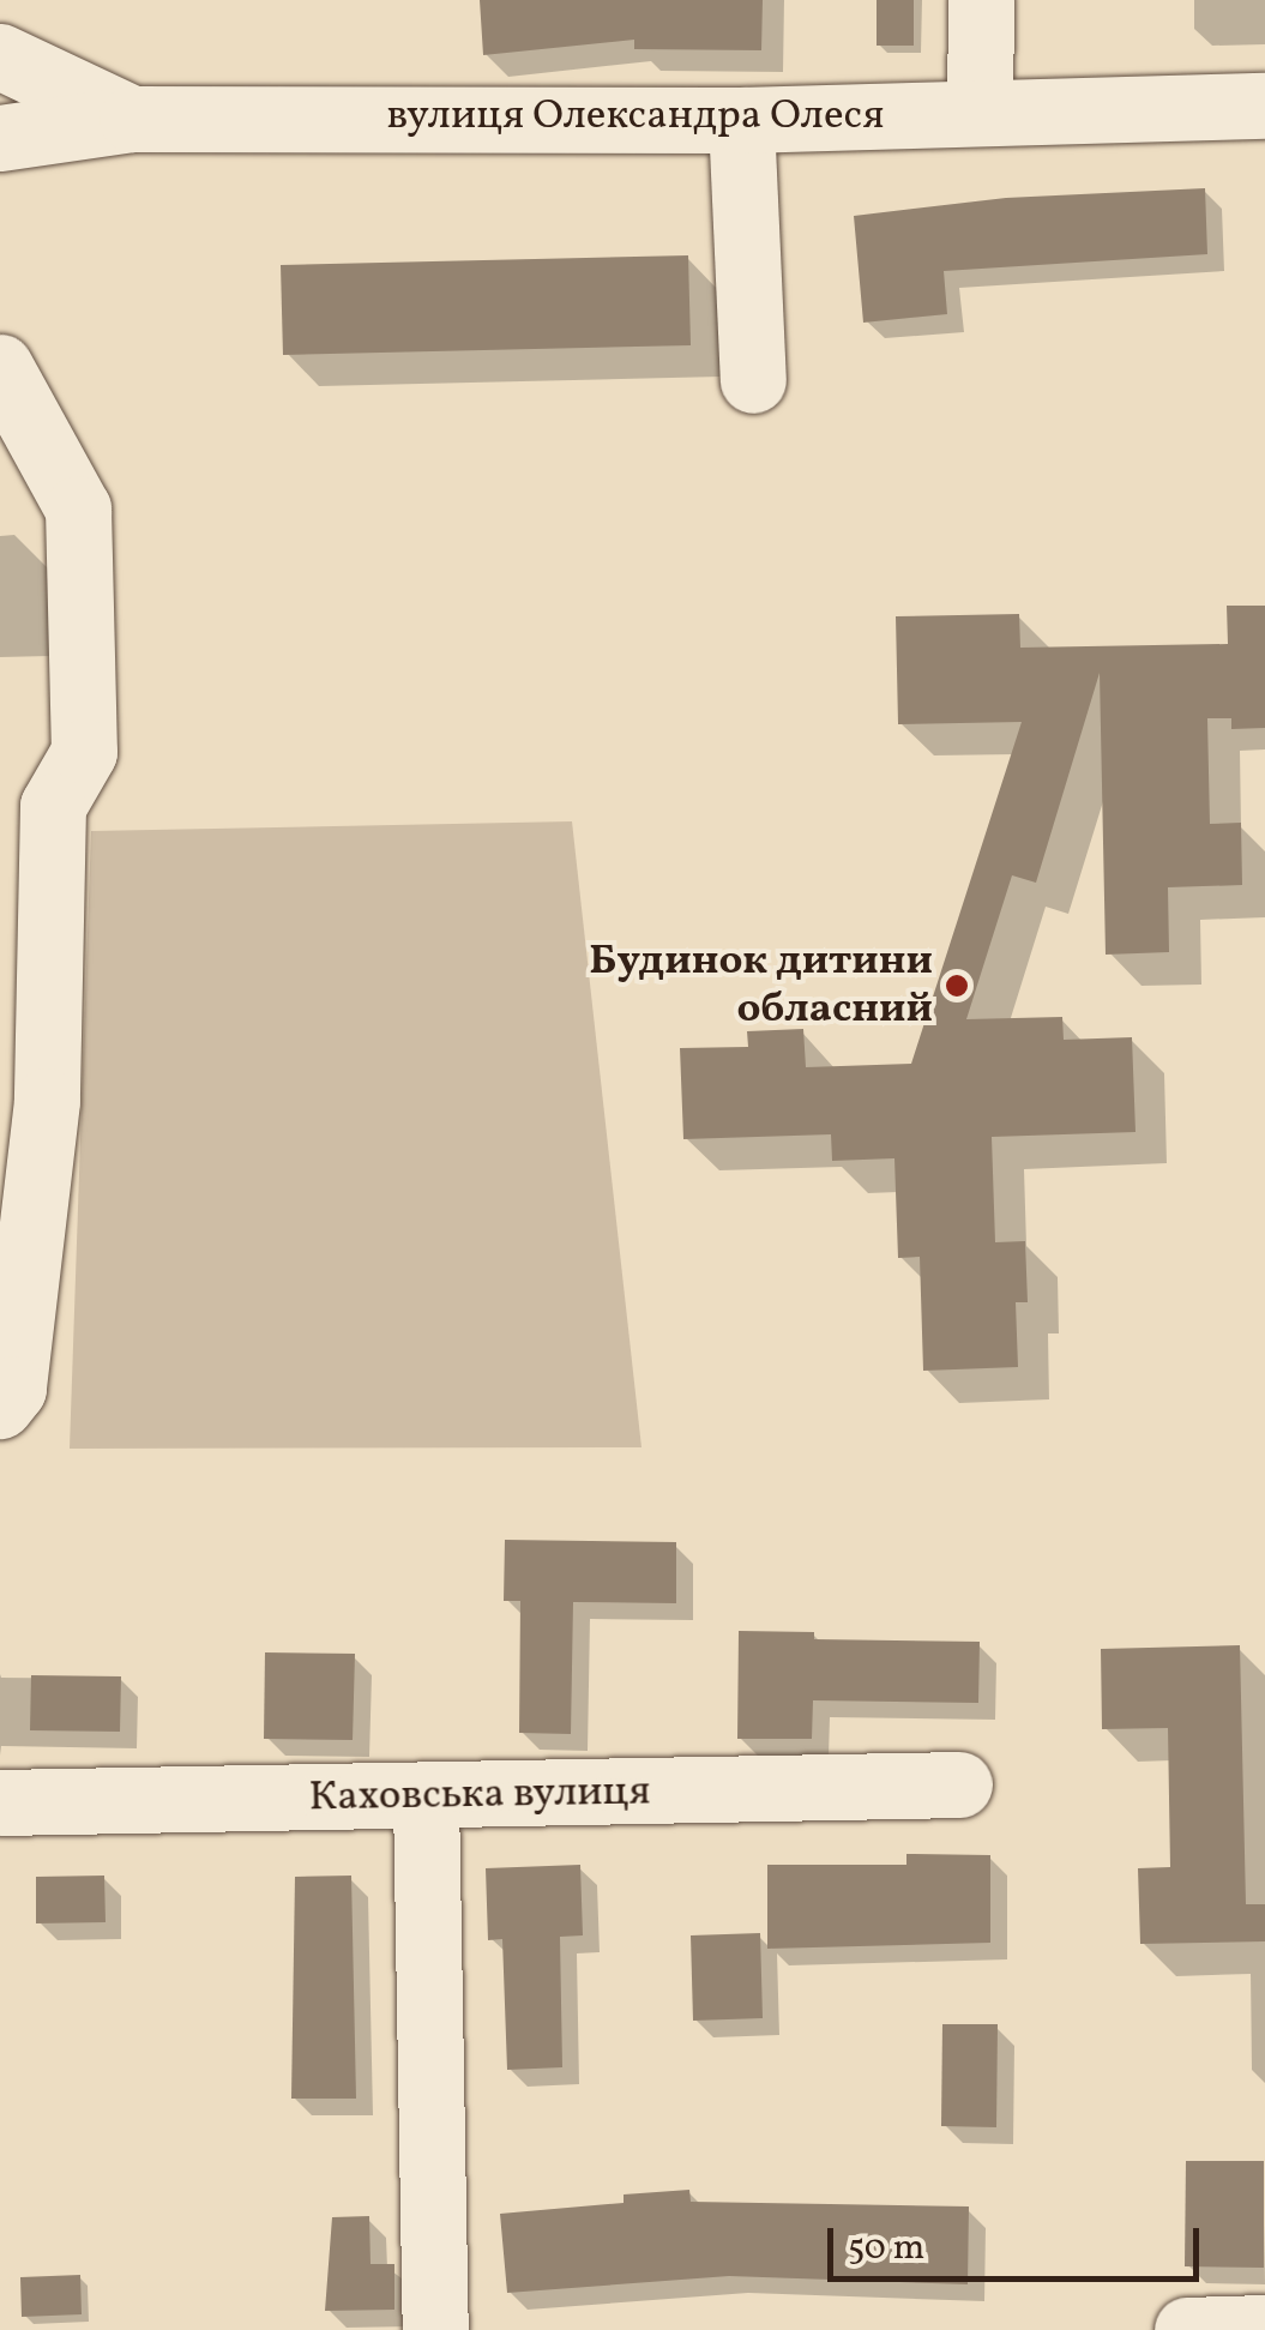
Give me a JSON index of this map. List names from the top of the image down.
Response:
{
  "streets": {
    "street": ["вулиця Олександра Олеся", "Каховська вулиця"]
  },
  "places": ["Будинок дитини обласний"],
  "scale_bar": "50 m"
}
